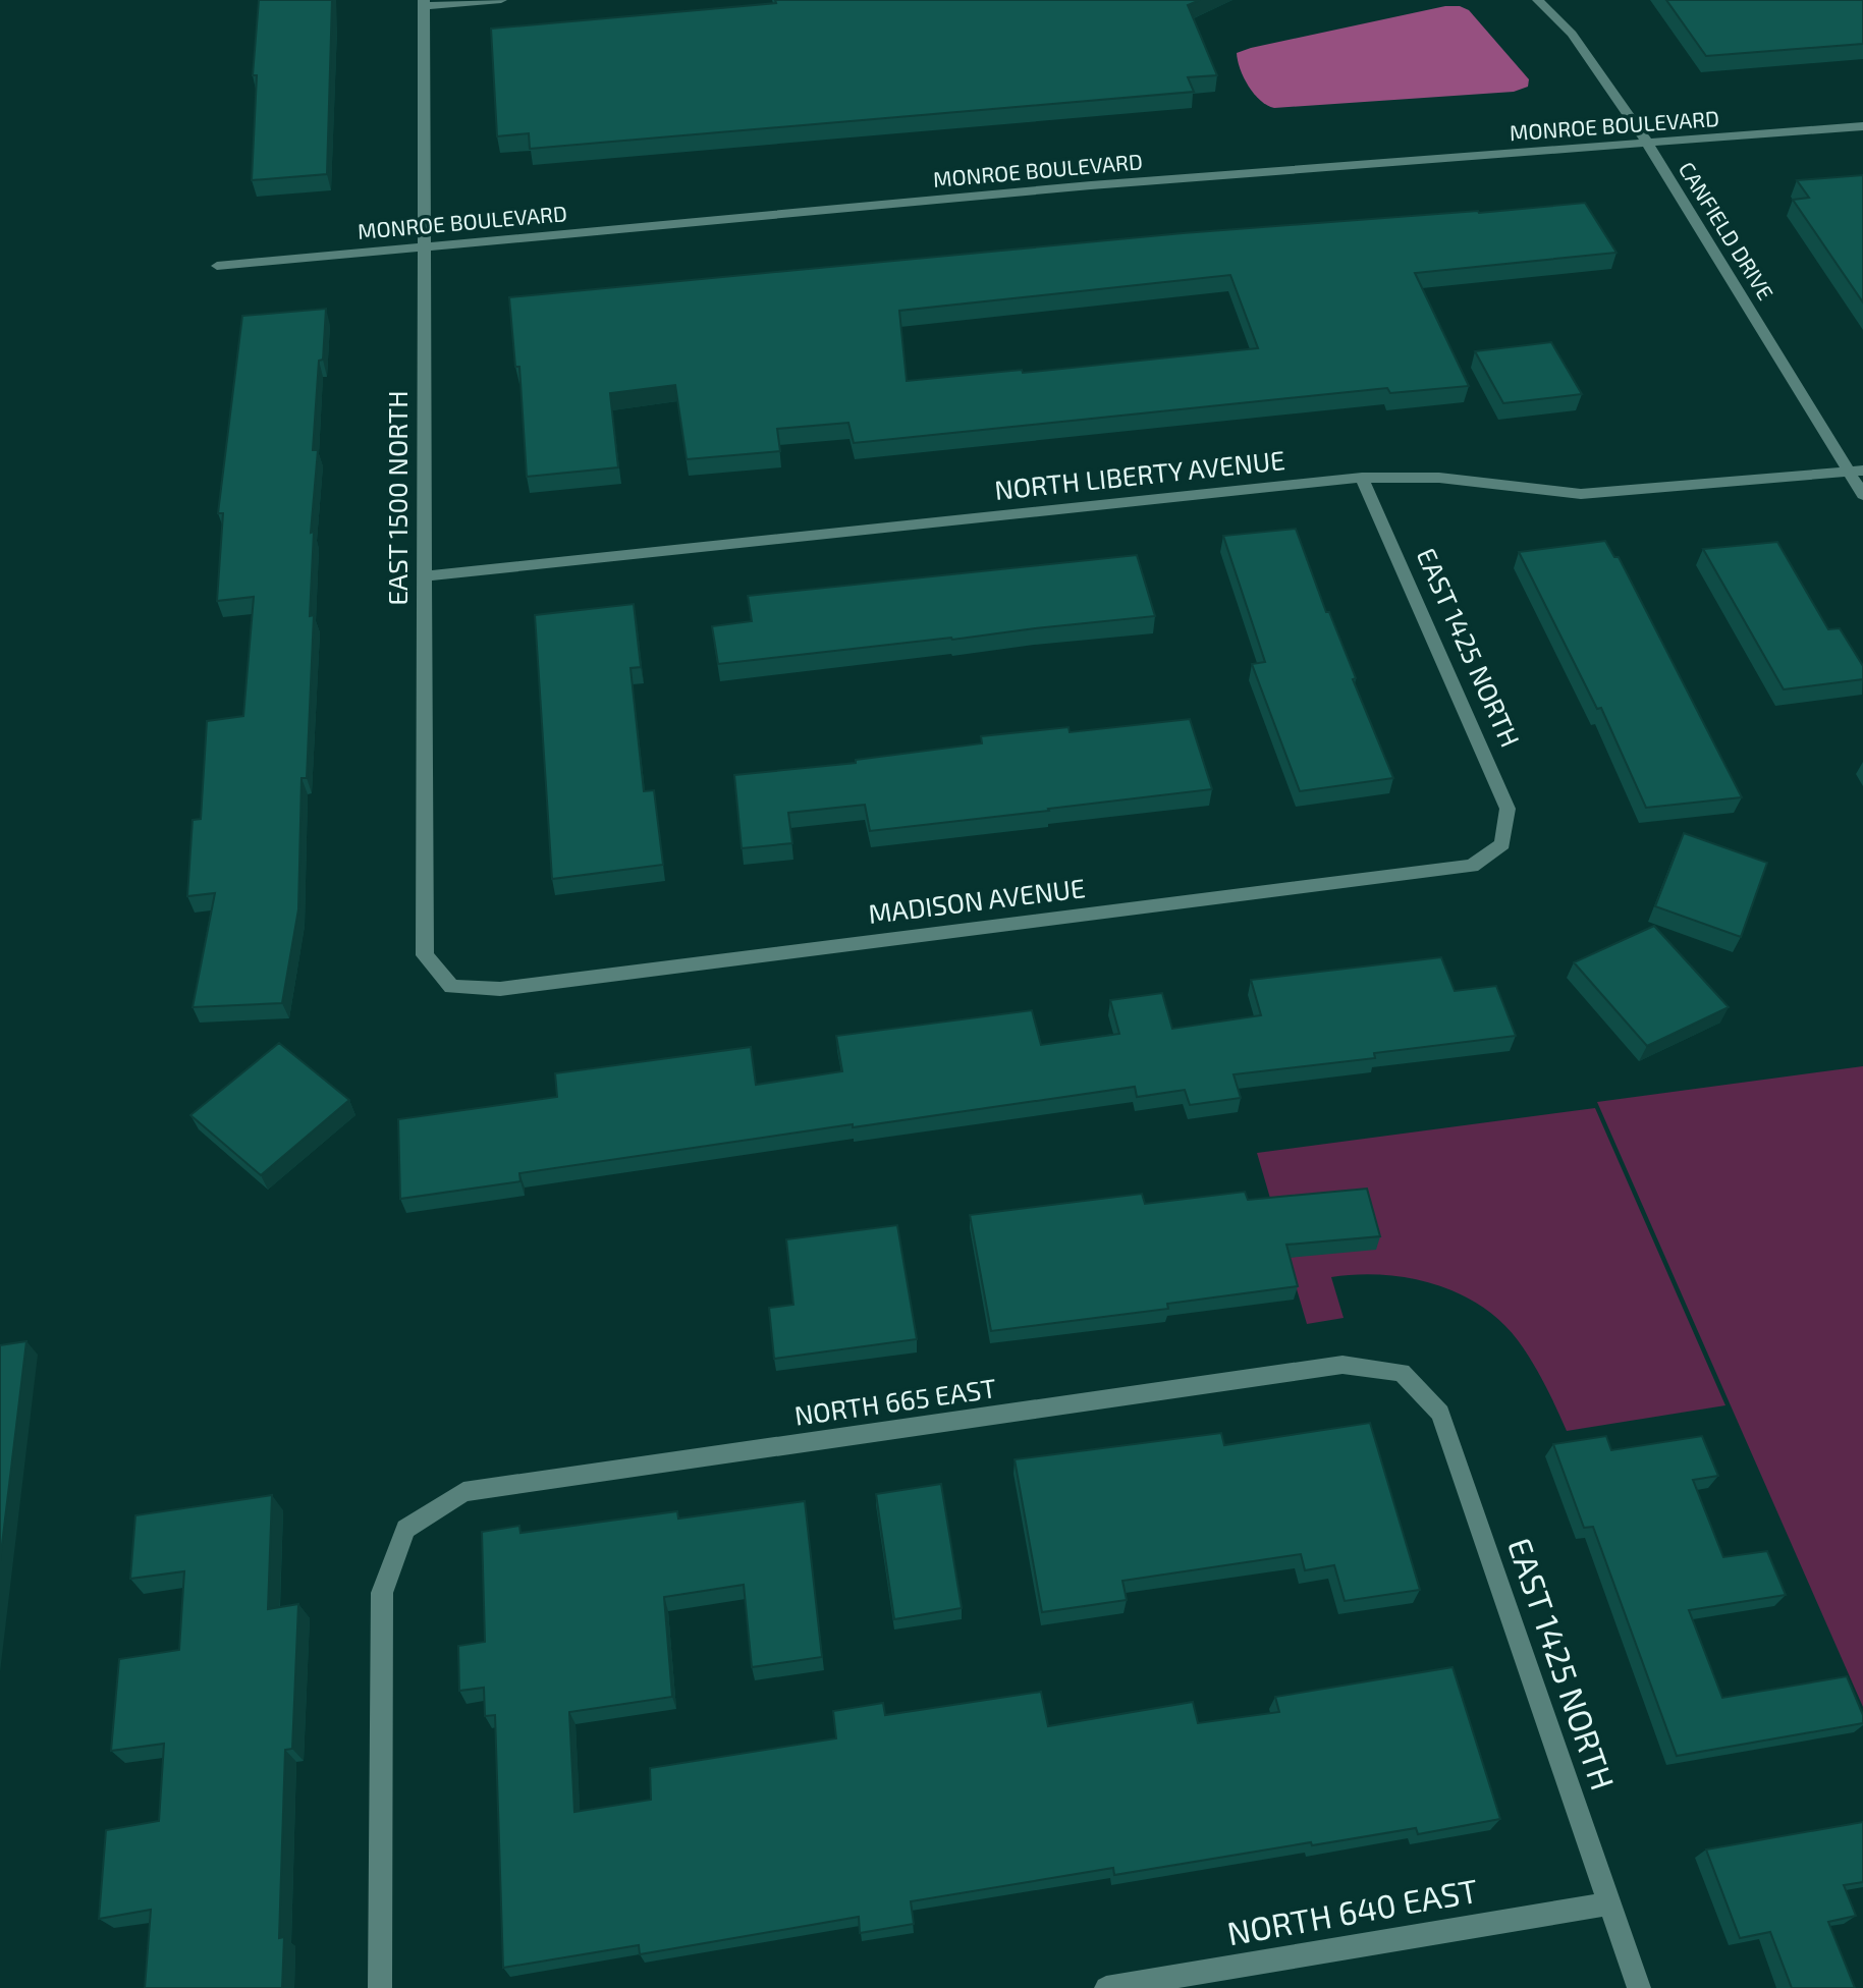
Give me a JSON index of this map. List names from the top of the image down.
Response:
{
  "streets": {
    "street": [
      "MONROE BOULEVARD",
      "CANFIELD DRIVE",
      "NORTH LIBERTY AVENUE",
      "EAST 1500 NORTH",
      "EAST 1425 NORTH",
      "MADISON AVENUE",
      "NORTH 665 EAST",
      "NORTH 640 EAST"
    ]
  },
  "crossings": [
    ["MONROE BOULEVARD", "CANFIELD DRIVE"],
    ["MONROE BOULEVARD", "EAST 1500 NORTH"],
    ["CANFIELD DRIVE", "NORTH LIBERTY AVENUE"],
    ["NORTH LIBERTY AVENUE", "EAST 1500 NORTH"],
    ["NORTH LIBERTY AVENUE", "EAST 1425 NORTH"],
    ["EAST 1500 NORTH", "MADISON AVENUE"],
    ["EAST 1425 NORTH", "MADISON AVENUE"],
    ["EAST 1425 NORTH", "NORTH 665 EAST"],
    ["EAST 1425 NORTH", "NORTH 640 EAST"]
  ]
}
